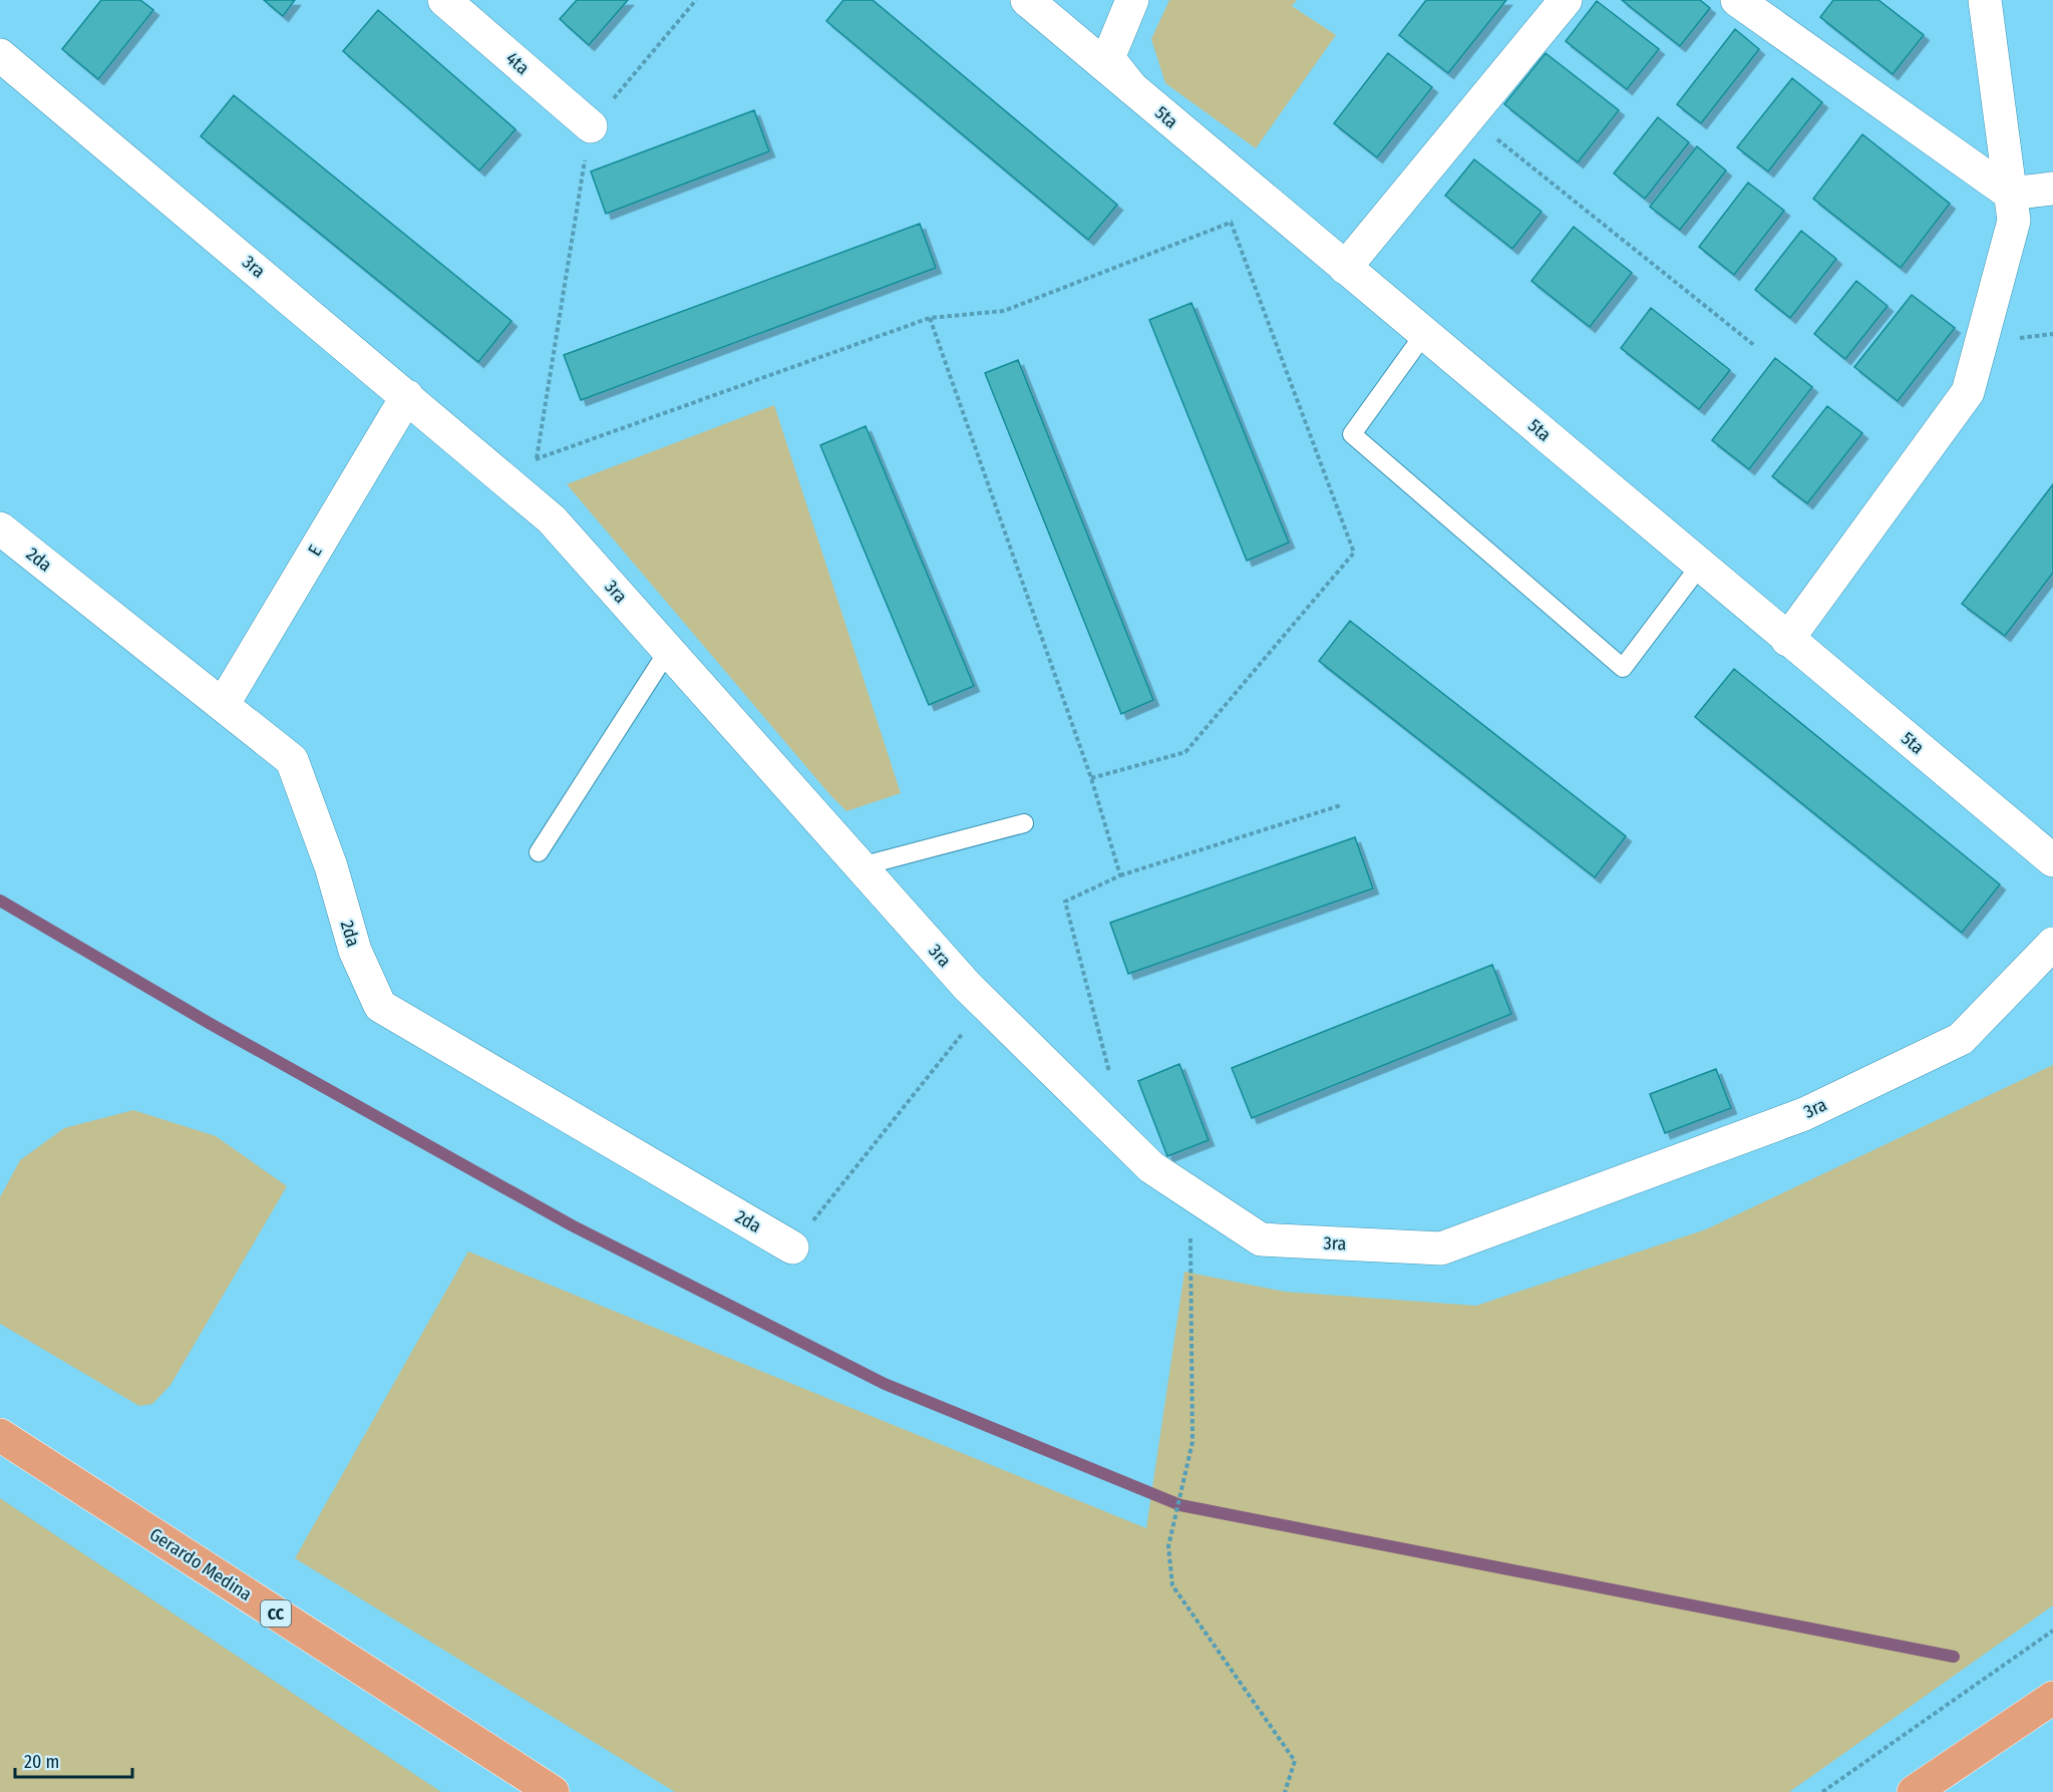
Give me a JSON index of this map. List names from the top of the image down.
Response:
{
  "streets": {
    "main road": ["Gerardo Medina", "CC"],
    "street": [
      "4ta",
      "5ta",
      "3ra",
      "E",
      "2da"
    ]
  },
  "crossings": [
    ["3ra", "E"],
    ["E", "2da"]
  ],
  "scale_bar": "20 m"
}
